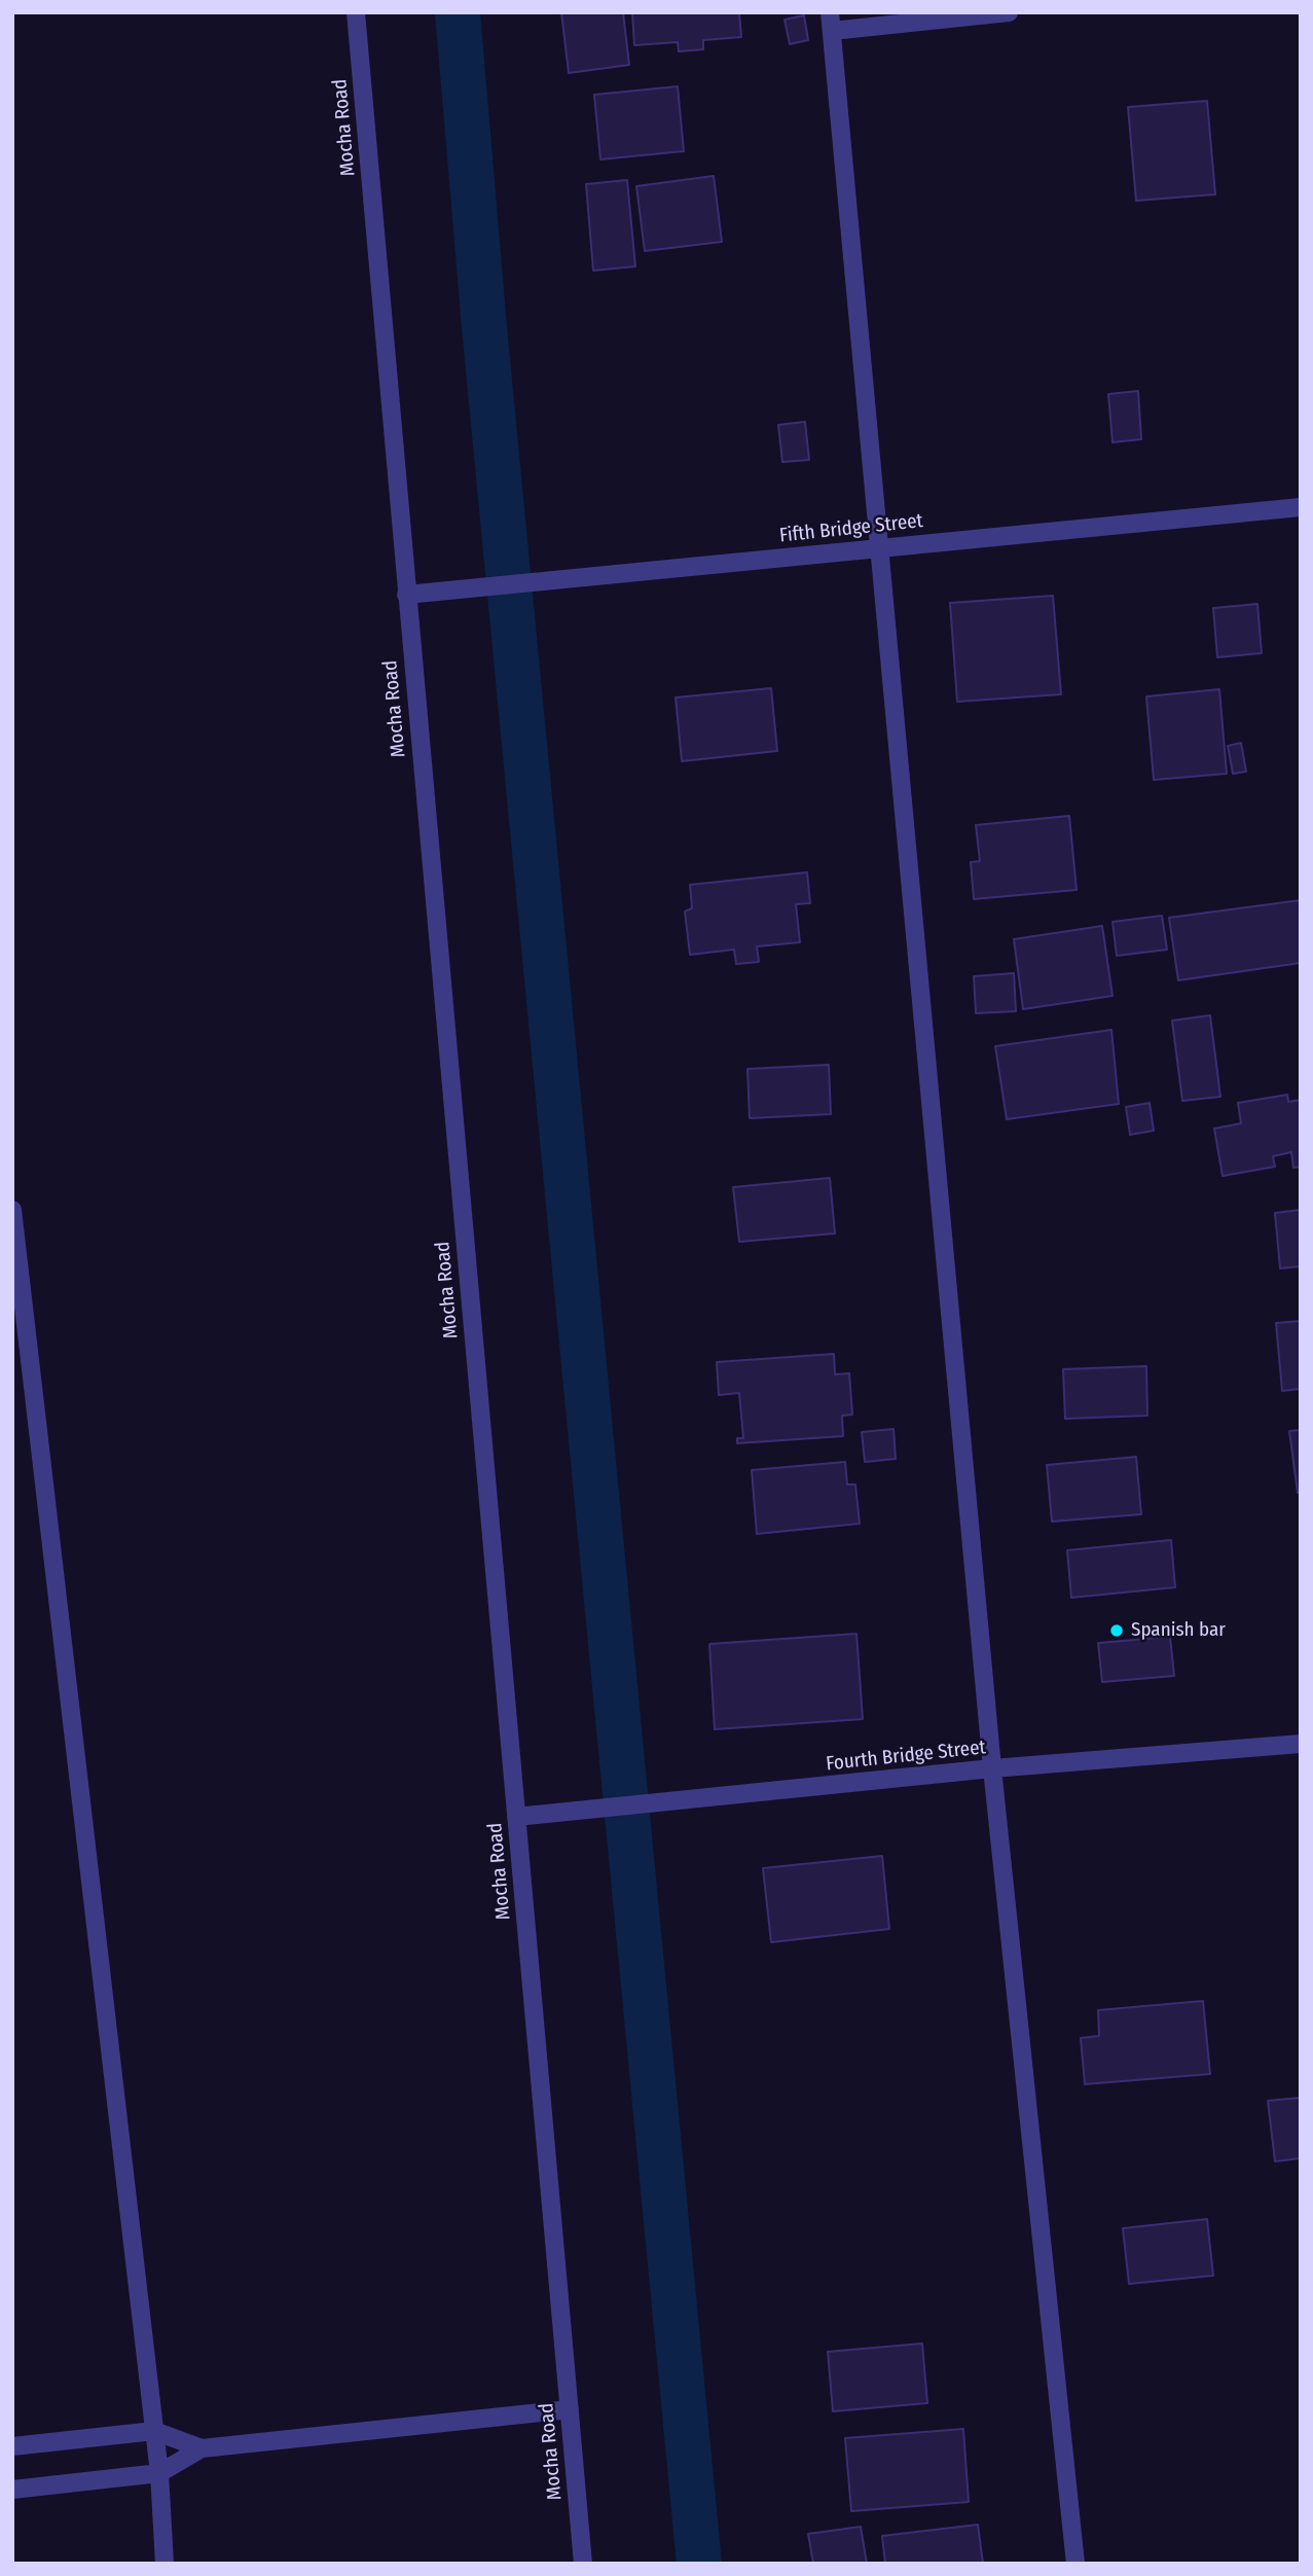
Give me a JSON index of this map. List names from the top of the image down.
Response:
{
  "streets": {
    "street": ["Mocha Road", "Fifth Bridge Street", "Fourth Bridge Street"]
  },
  "crossings": [
    ["Mocha Road", "Fifth Bridge Street"],
    ["Mocha Road", "Fourth Bridge Street"]
  ],
  "places": ["Spanish bar"]
}
